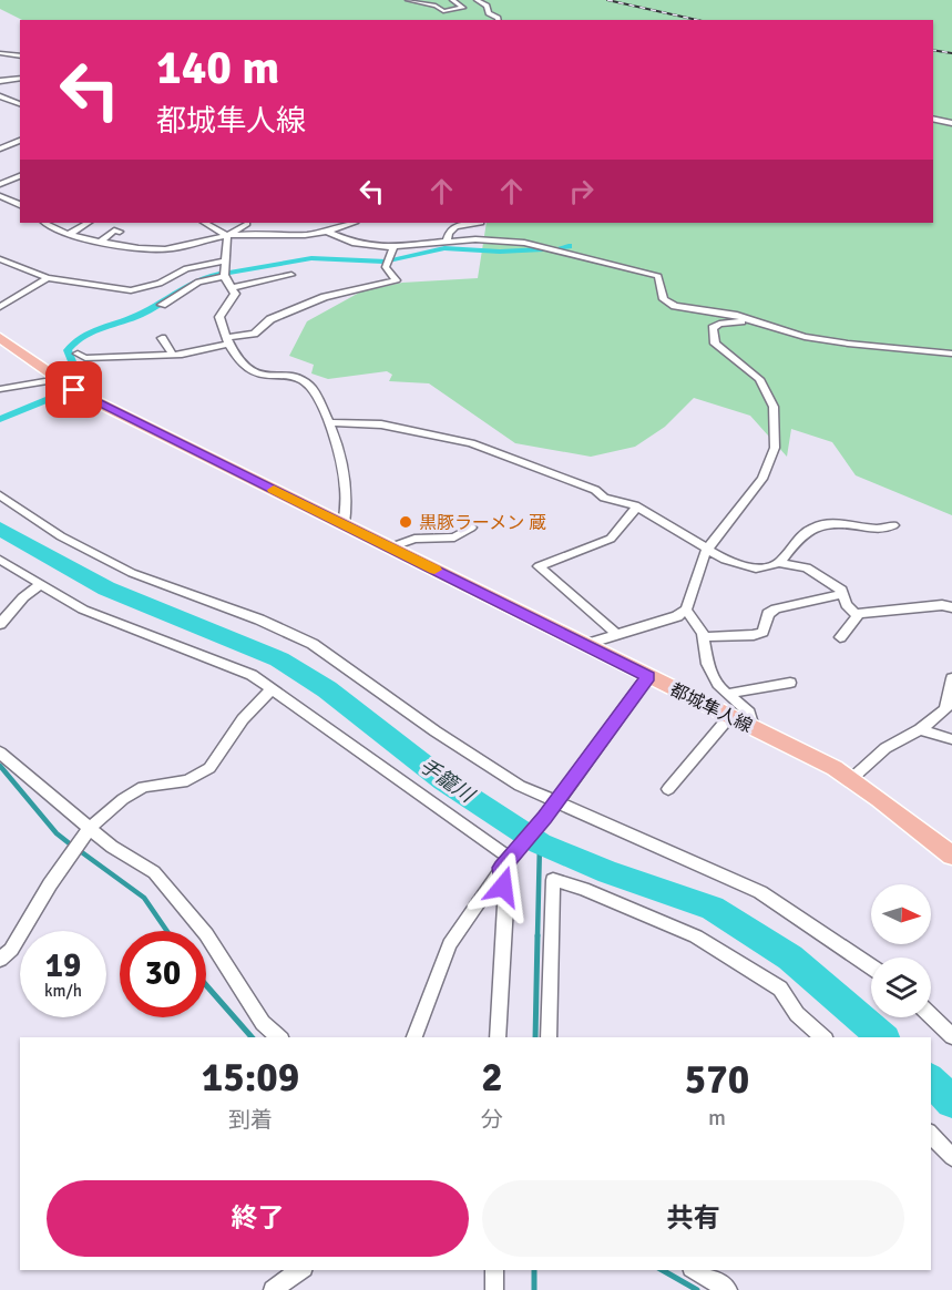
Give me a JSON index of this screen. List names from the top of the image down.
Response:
{
  "streets": {
    "main road": ["都城隼人線"]
  },
  "water": ["手籠川"],
  "places": ["黒豚ラーメン 蔵"],
  "north": "right",
  "page": {
    "turn": ["140 m", "都城隼人線"],
    "speed": "19 km/h",
    "limit": "30",
    "eta": [
      "15:09",
      "到着",
      "2",
      "分",
      "570",
      "m"
    ],
    "buttons": ["終了", "共有"]
  }
}
